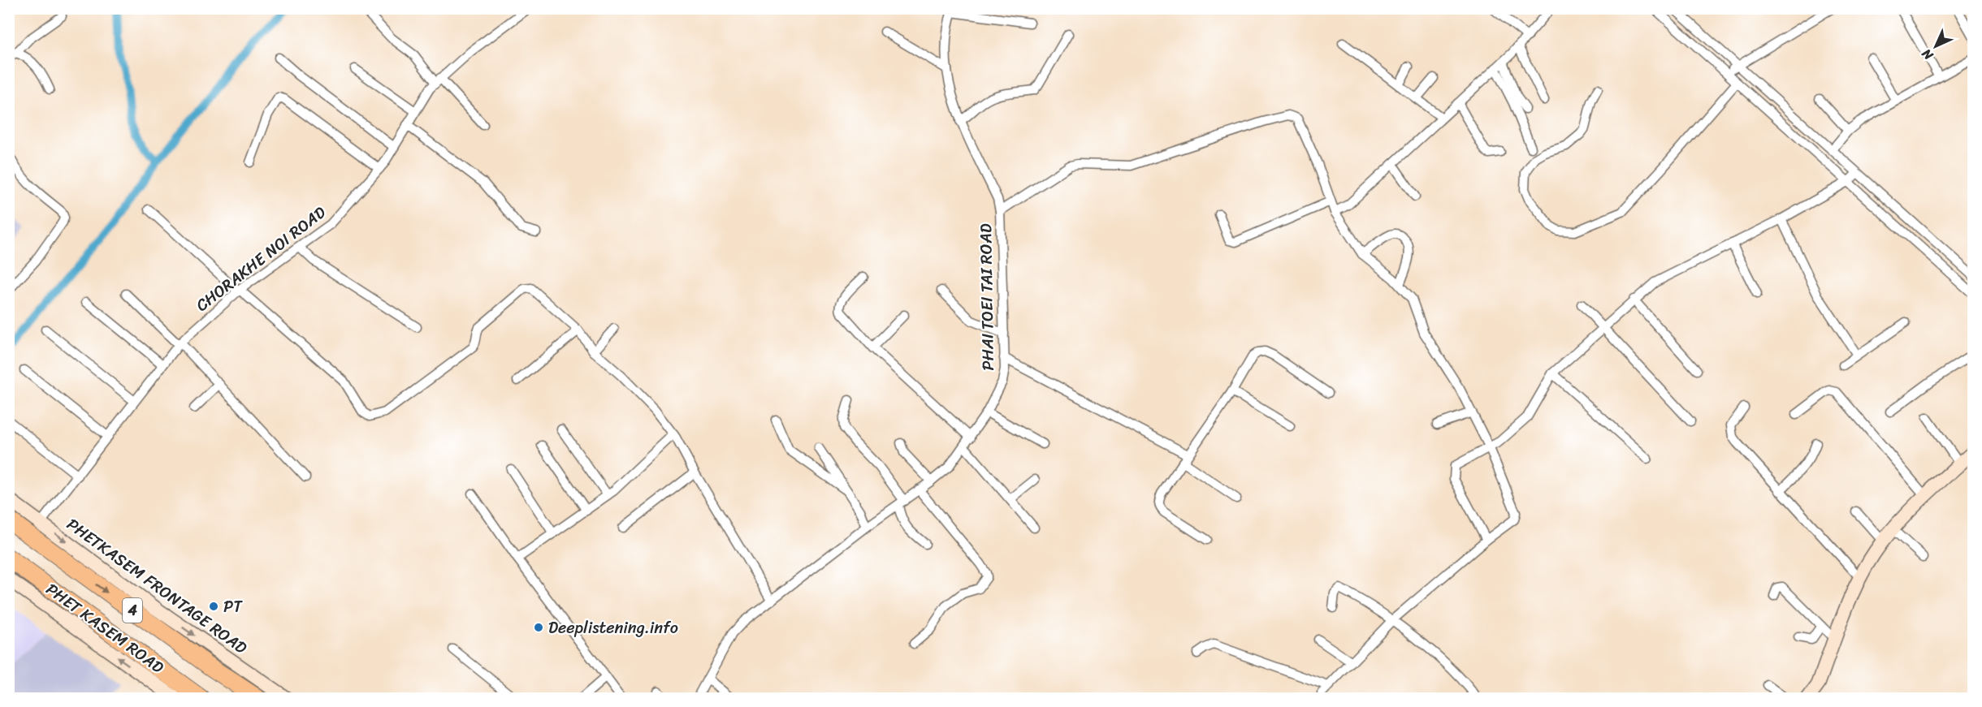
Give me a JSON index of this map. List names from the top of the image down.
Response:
{
  "streets": {
    "highway": ["4", "PHET KASEM ROAD"],
    "main road": ["PHETKASEM FRONTAGE ROAD"],
    "street": ["CHORAKHE NOI ROAD", "PHAI TOEI TAI ROAD"]
  },
  "crossings": [
    ["CHORAKHE NOI ROAD", "PHETKASEM FRONTAGE ROAD"]
  ],
  "places": ["PT", "Deeplistening.info"],
  "north": "bottom left"
}
